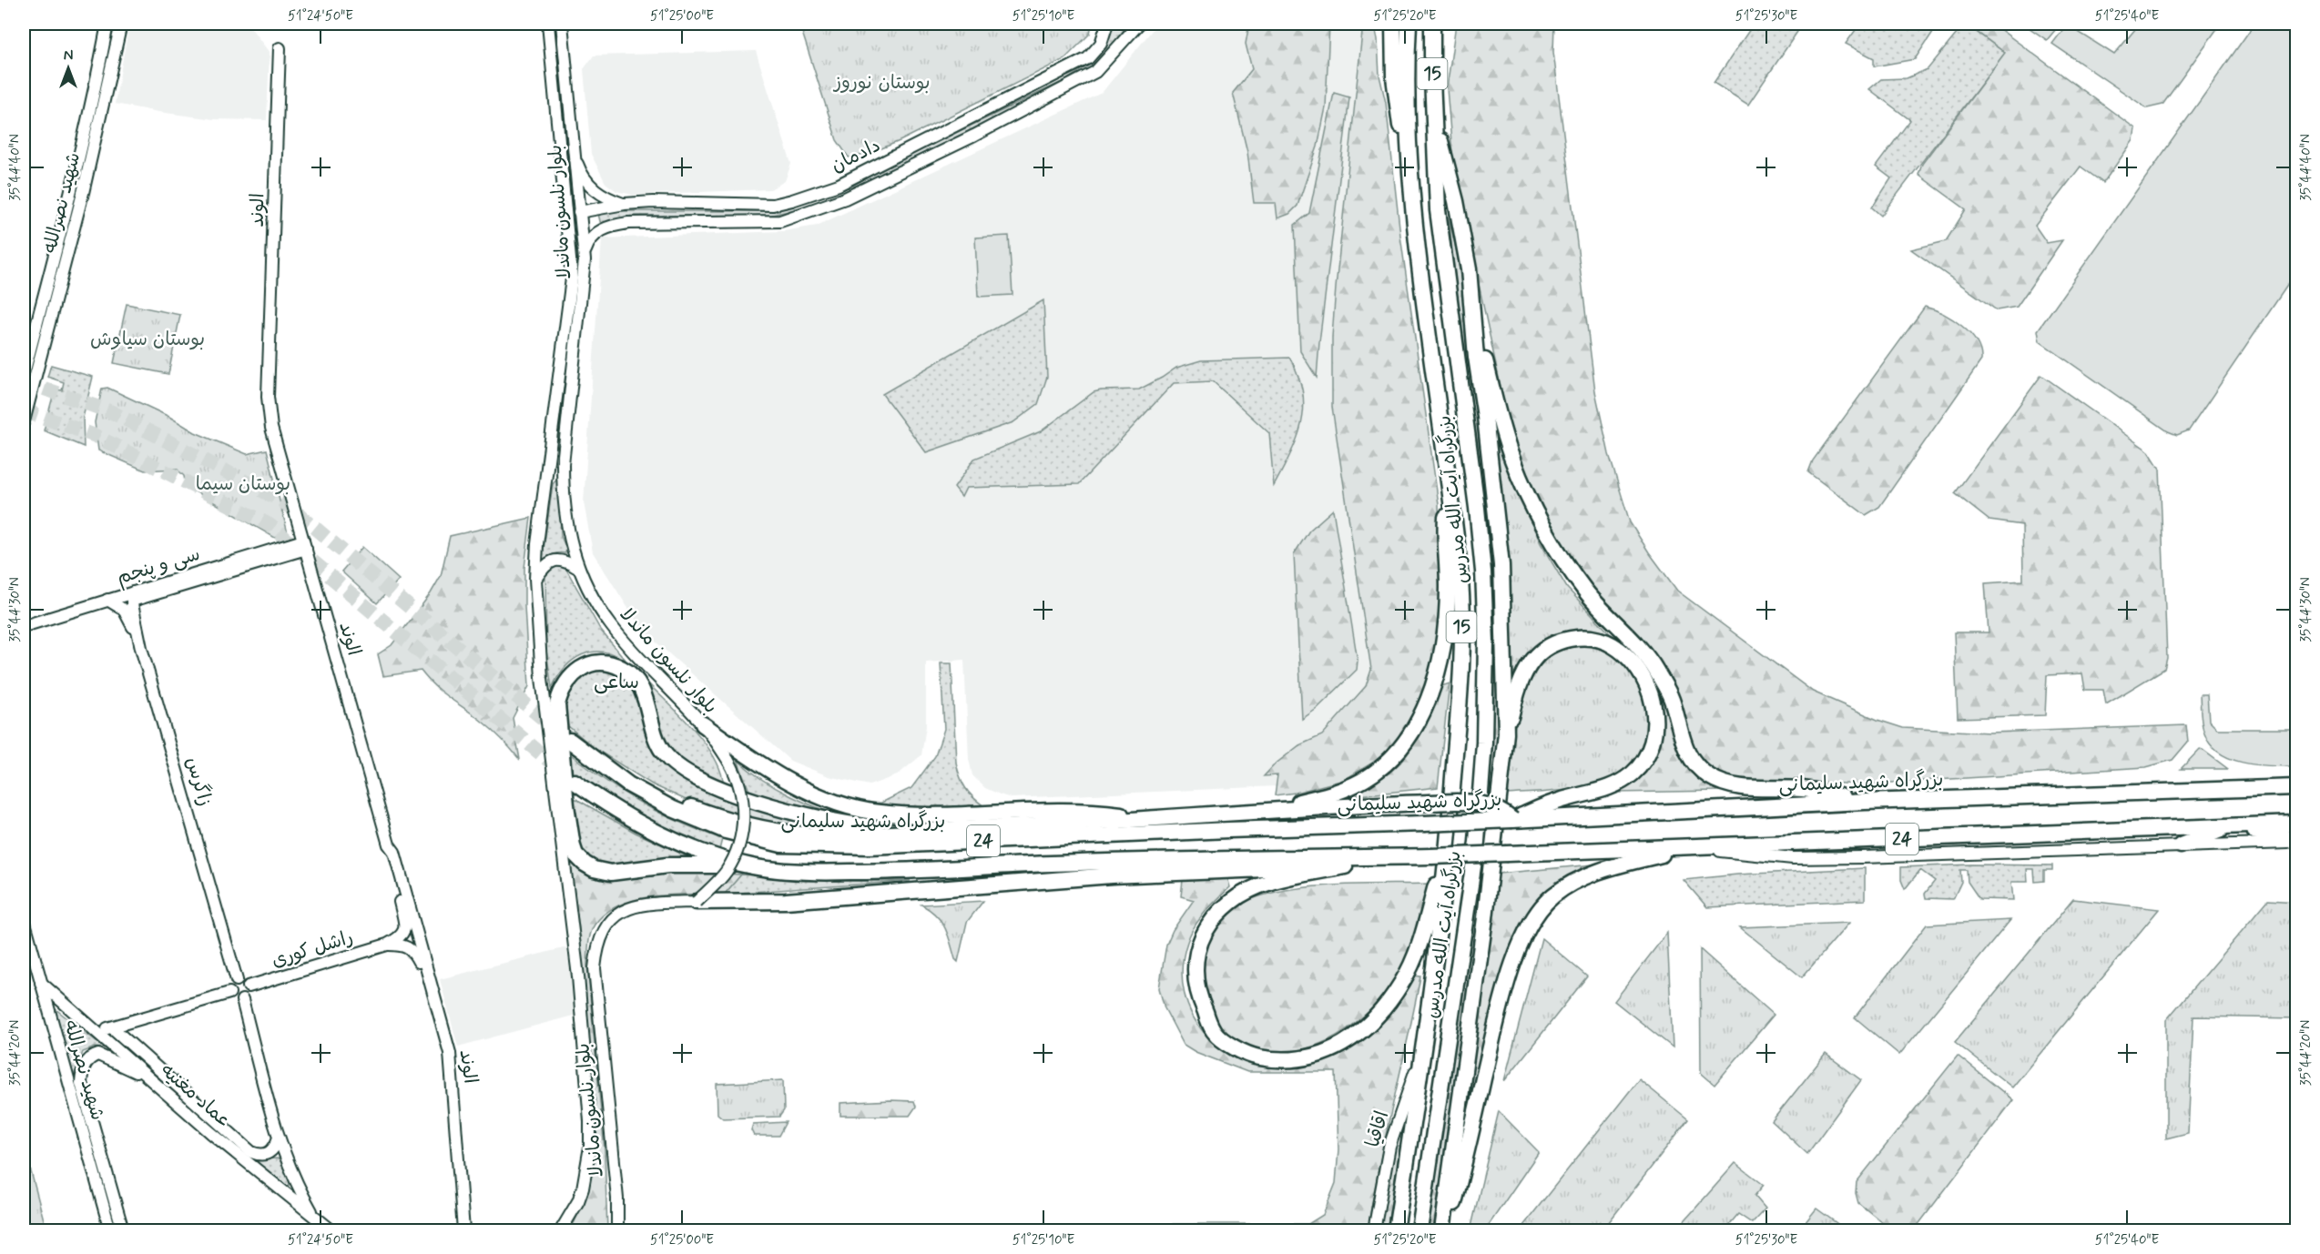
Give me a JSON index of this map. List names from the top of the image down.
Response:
{
  "streets": {
    "highway": [
      "15",
      "بزرگراه آیت الله مدرس",
      "بزرگراه شهید سلیمانی",
      "24"
    ],
    "main road": [
      "دادمان",
      "شهید نصرالله",
      "الوند",
      "بلوار نلسون ماندلا",
      "سی و پنجم",
      "زاگرس",
      "راشل کوری",
      "عماد مغنیه",
      "اقاقیا"
    ]
  },
  "crossings": [
    ["دادمان", "بلوار نلسون ماندلا"],
    ["شهید نصرالله", "عماد مغنیه"],
    ["الوند", "سی و پنجم"],
    ["بزرگراه آیت الله مدرس", "اقاقیا"],
    ["سی و پنجم", "زاگرس"]
  ],
  "districts": ["ساعی"],
  "parks": ["بوستان نوروز", "بوستان سیاوش", "بوستان سیما"],
  "north": "top",
  "coordinates": [
    "51°24'50\"E",
    "51°25'00\"E",
    "51°25'10\"E",
    "51°25'20\"E",
    "51°25'30\"E",
    "51°25'40\"E",
    "35°44'40\"N",
    "35°44'30\"N",
    "35°44'20\"N"
  ]
}
